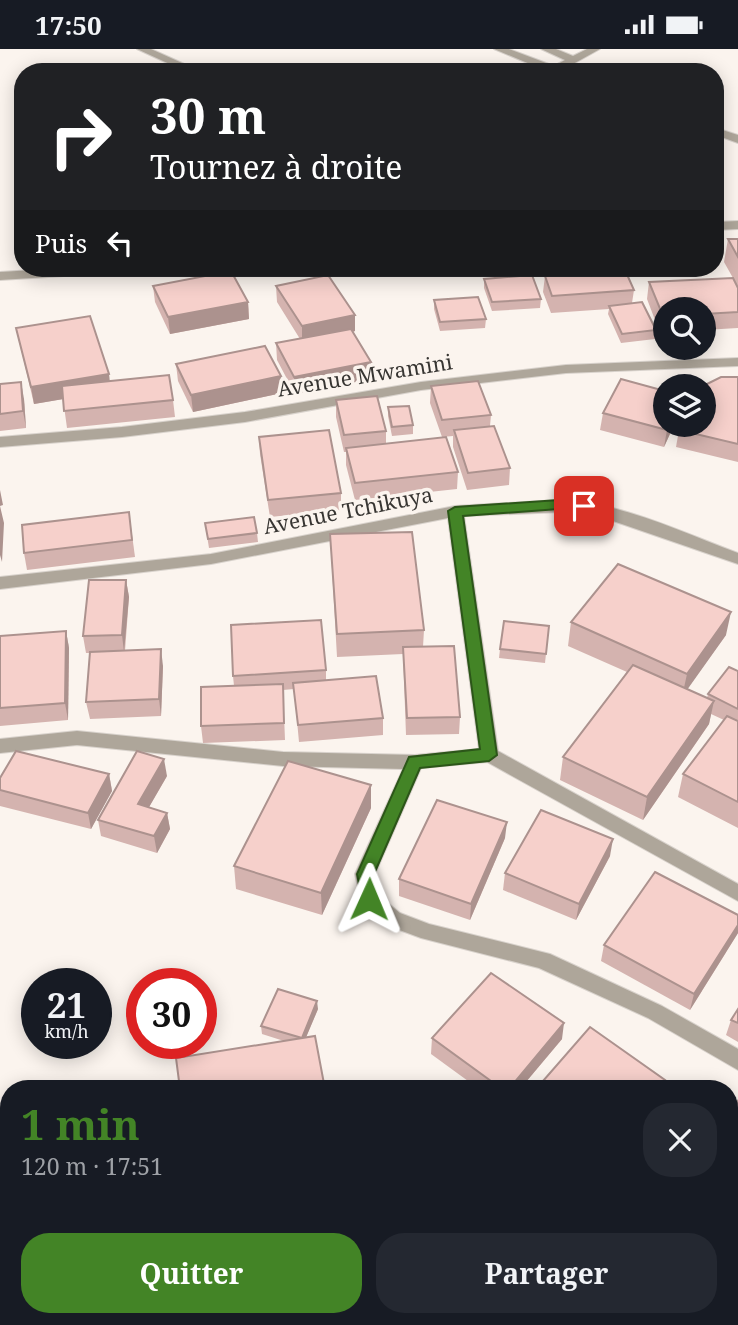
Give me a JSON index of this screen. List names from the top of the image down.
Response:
{
  "streets": {
    "street": ["Avenue Mwamini", "Avenue Tchikuya"]
  },
  "page": {
    "status": "17:50",
    "turn": ["30 m", "Tournez à droite"],
    "then": "Puis",
    "speed": "21 km/h",
    "limit": "30",
    "heading": ["1 min", "120 m · 17:51"],
    "buttons": ["Quitter", "Partager"]
  }
}
